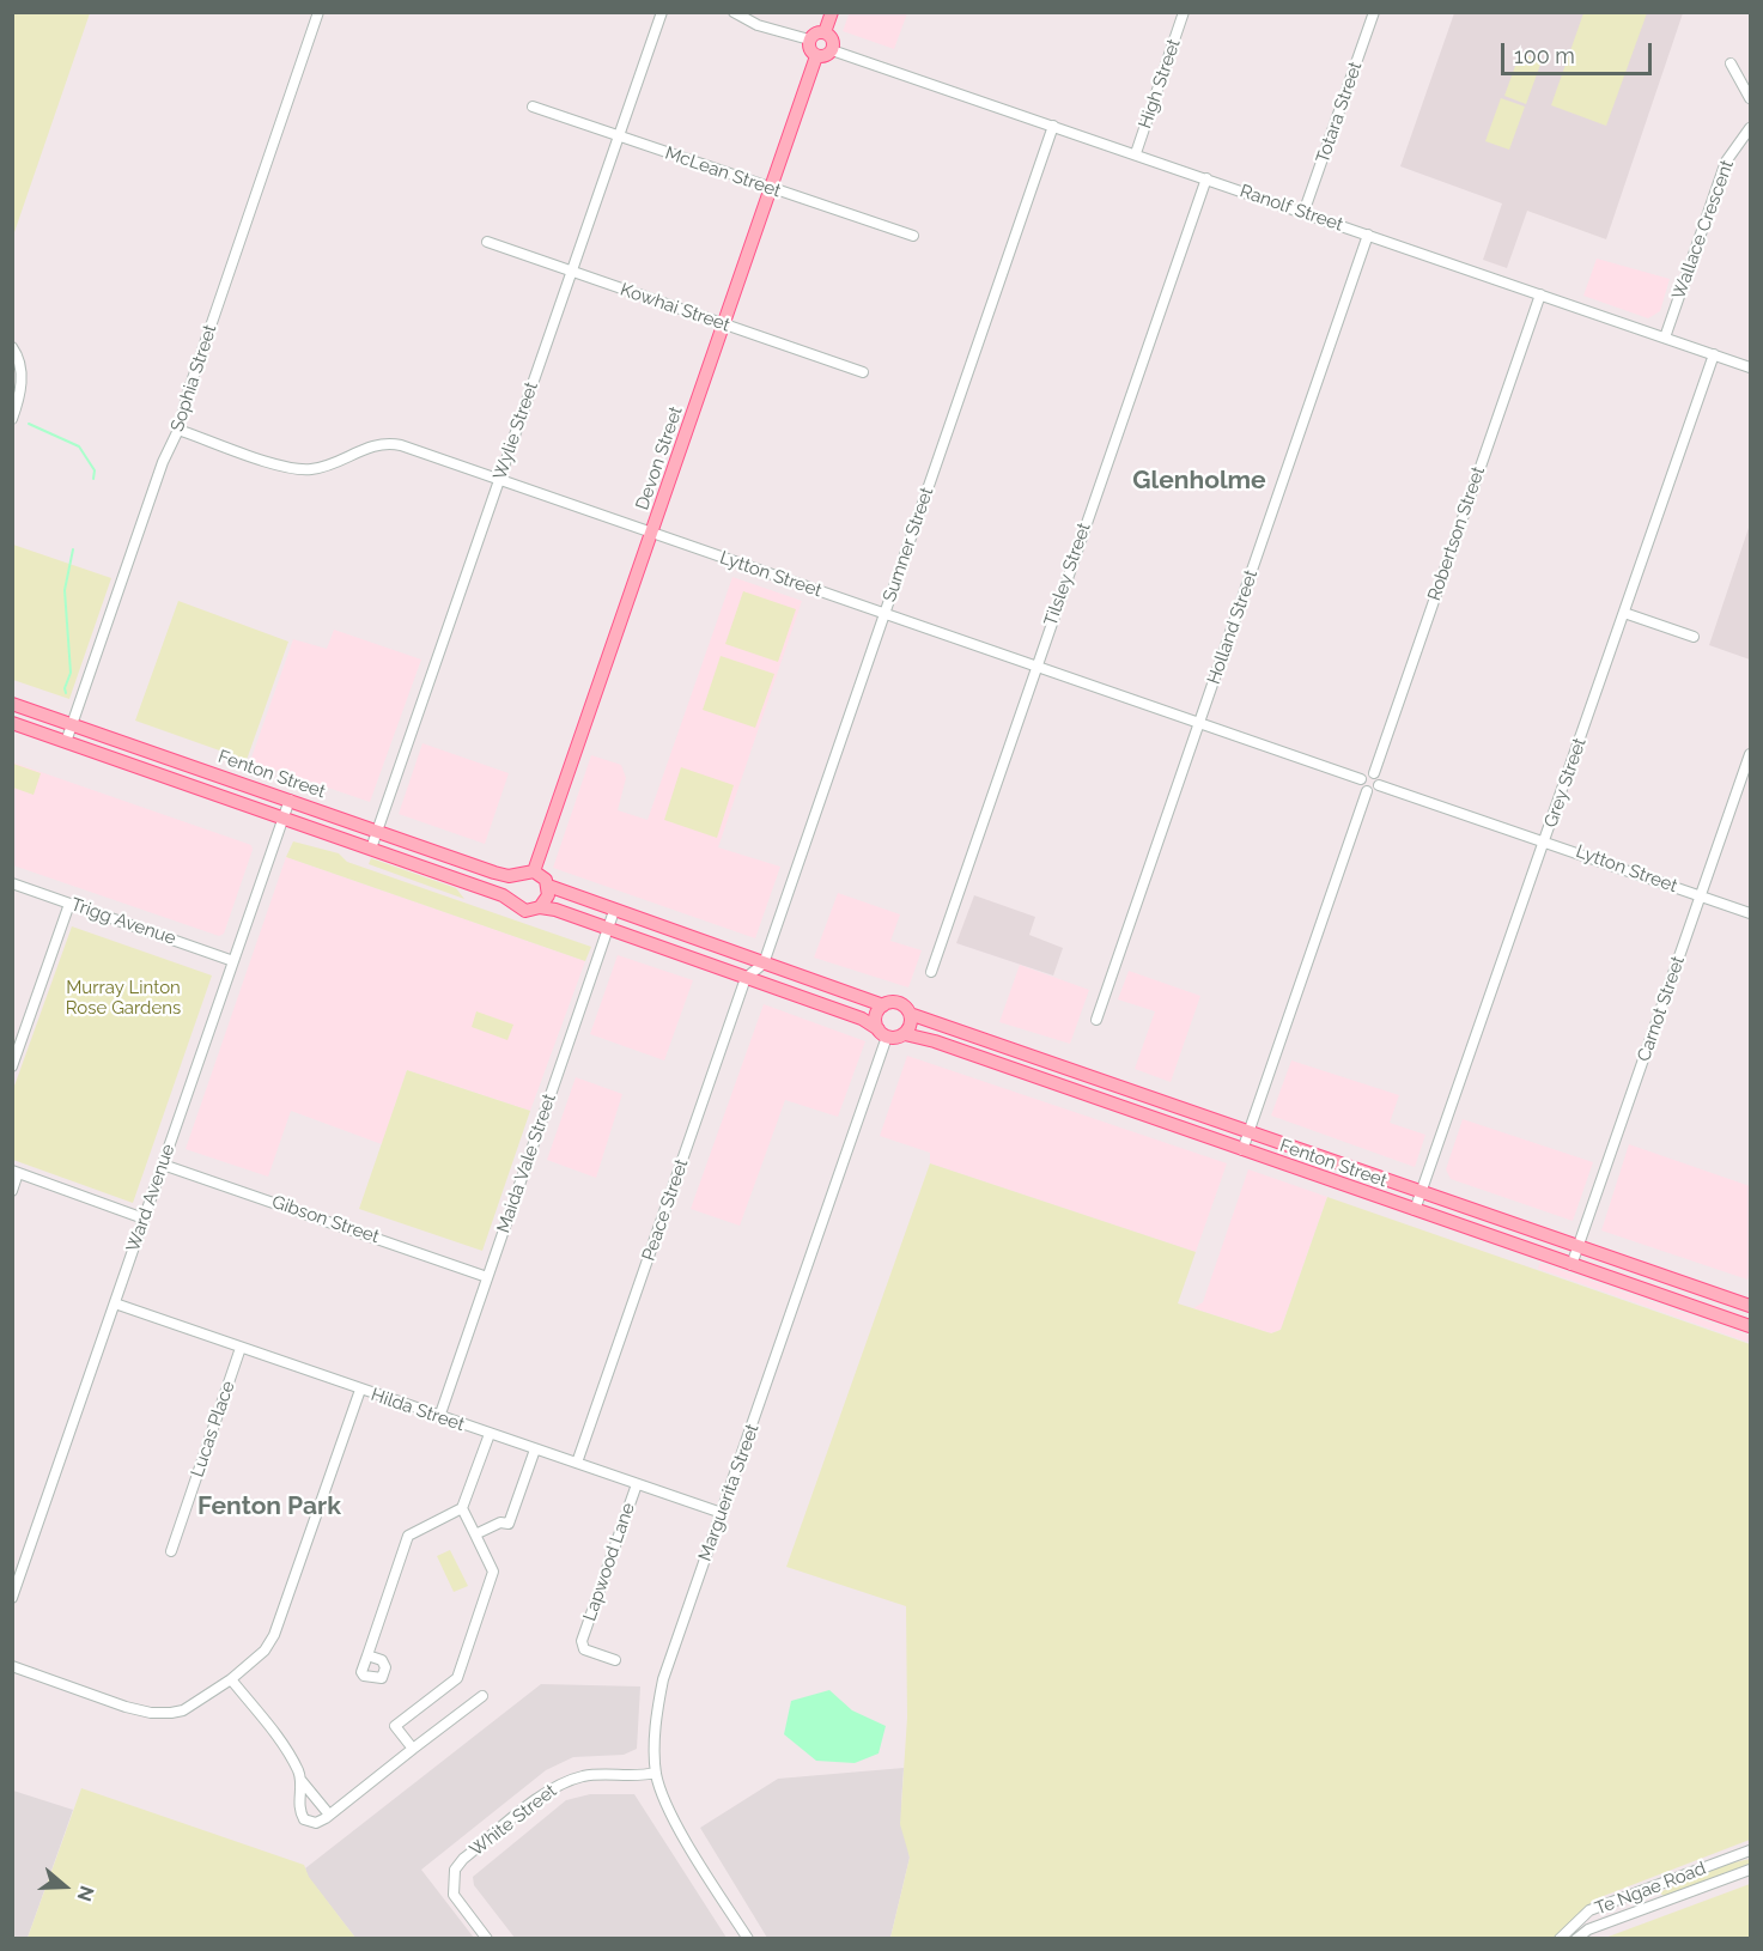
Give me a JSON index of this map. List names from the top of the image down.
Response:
{
  "streets": {
    "main road": ["Devon Street", "Fenton Street"],
    "street": [
      "High Street",
      "Totara Street",
      "McLean Street",
      "Ranolf Street",
      "Wallace Crescent",
      "Kowhai Street",
      "Sophia Street",
      "Wylie Street",
      "Robertson Street",
      "Sumner Street",
      "Lytton Street",
      "Tilsley Street",
      "Holland Street",
      "Grey Street",
      "Trigg Avenue",
      "Carnot Street",
      "Maida Vale Street",
      "Ward Avenue",
      "Peace Street",
      "Gibson Street",
      "Hilda Street",
      "Lucas Place",
      "Marguerita Street",
      "Lapwood Lane",
      "White Street",
      "Te Ngae Road"
    ]
  },
  "crossings": [
    ["High Street", "Ranolf Street"],
    ["Totara Street", "Ranolf Street"],
    ["McLean Street", "Wylie Street"],
    ["McLean Street", "Devon Street"],
    ["Ranolf Street", "Wallace Crescent"],
    ["Ranolf Street", "Devon Street"],
    ["Ranolf Street", "Robertson Street"],
    ["Ranolf Street", "Sumner Street"],
    ["Ranolf Street", "Tilsley Street"],
    ["Ranolf Street", "Holland Street"],
    ["Ranolf Street", "Grey Street"],
    ["Kowhai Street", "Wylie Street"],
    ["Kowhai Street", "Devon Street"],
    ["Sophia Street", "Lytton Street"],
    ["Sophia Street", "Fenton Street"],
    ["Wylie Street", "Lytton Street"],
    ["Wylie Street", "Fenton Street"],
    ["Devon Street", "Lytton Street"],
    ["Devon Street", "Fenton Street"],
    ["Robertson Street", "Lytton Street"],
    ["Sumner Street", "Lytton Street"],
    ["Lytton Street", "Tilsley Street"],
    ["Lytton Street", "Holland Street"],
    ["Lytton Street", "Grey Street"],
    ["Lytton Street", "Carnot Street"],
    ["Fenton Street", "Grey Street"],
    ["Fenton Street", "Carnot Street"],
    ["Fenton Street", "Ward Avenue"],
    ["Fenton Street", "Marguerita Street"],
    ["Trigg Avenue", "Ward Avenue"],
    ["Maida Vale Street", "Gibson Street"],
    ["Maida Vale Street", "Hilda Street"],
    ["Ward Avenue", "Gibson Street"],
    ["Ward Avenue", "Hilda Street"],
    ["Peace Street", "Hilda Street"],
    ["Hilda Street", "Lucas Place"],
    ["Hilda Street", "Marguerita Street"],
    ["Hilda Street", "Lapwood Lane"],
    ["Marguerita Street", "White Street"]
  ],
  "districts": ["Glenholme", "Fenton Park"],
  "parks": ["Murray Linton Rose Gardens"],
  "scale_bar": "100 m",
  "north": "right"
}
